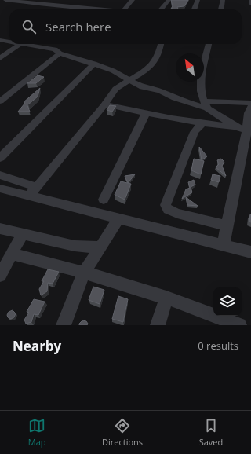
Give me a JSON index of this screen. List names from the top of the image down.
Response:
{
  "north": "top left",
  "page": {
    "search": "Search here",
    "heading": ["Nearby", "0 results"],
    "nav": ["Map", "Directions", "Saved"]
  }
}
